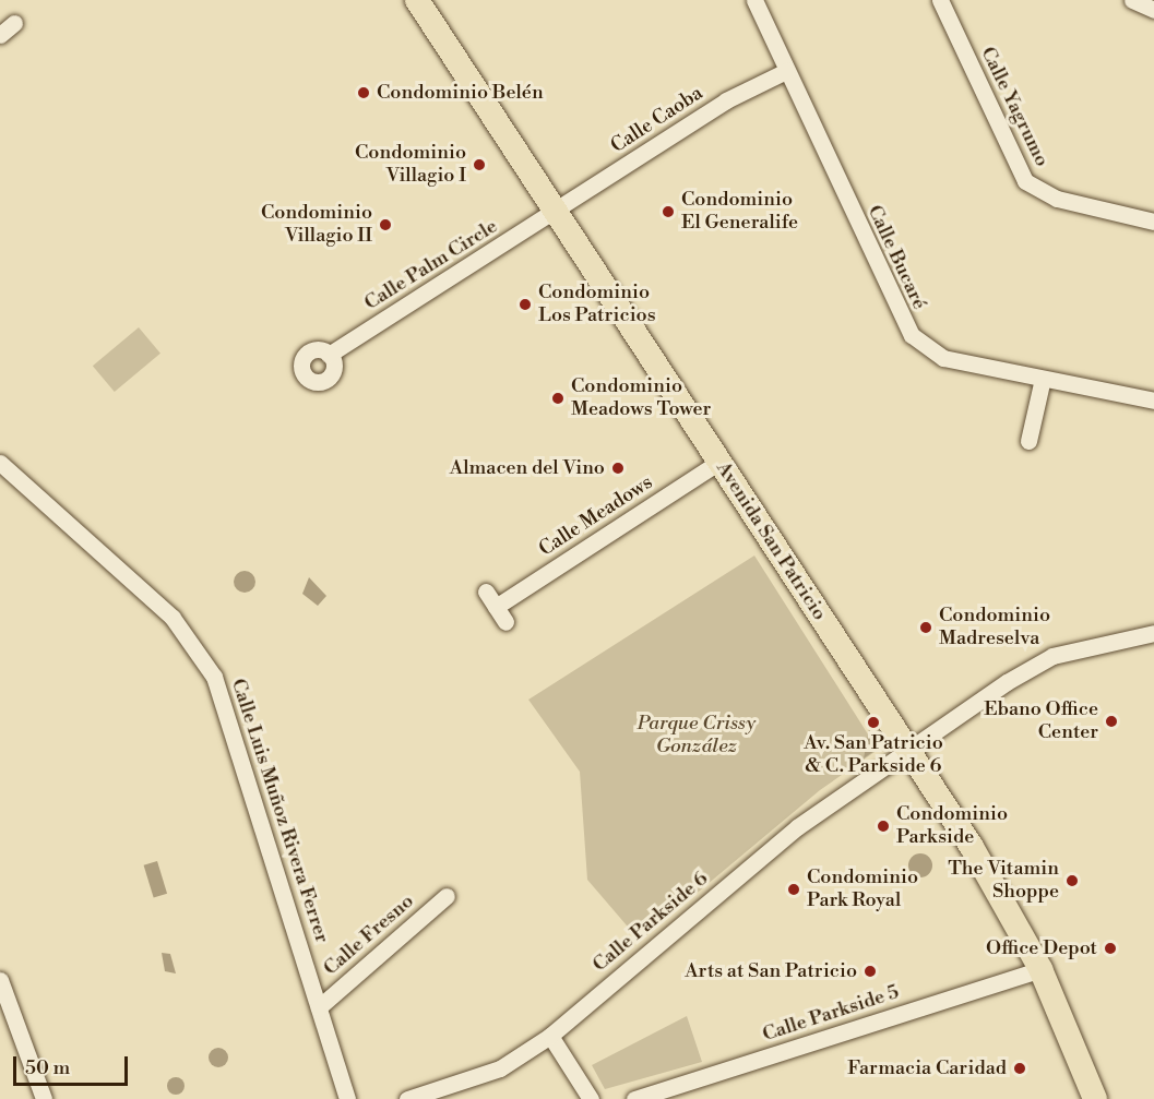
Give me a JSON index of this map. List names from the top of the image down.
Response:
{
  "streets": {
    "main road": ["Avenida San Patricio"],
    "street": [
      "Calle Yagrumo",
      "Calle Caoba",
      "Calle Bucaré",
      "Calle Palm Circle",
      "Calle Meadows",
      "Calle Luis Muñoz Rivera Ferrer",
      "Calle Parkside 6",
      "Calle Fresno",
      "Calle Parkside 5"
    ]
  },
  "crossings": [
    ["Calle Caoba", "Calle Bucaré"],
    ["Calle Caoba", "Calle Palm Circle"],
    ["Calle Caoba", "Avenida San Patricio"],
    ["Calle Palm Circle", "Avenida San Patricio"],
    ["Calle Meadows", "Avenida San Patricio"],
    ["Avenida San Patricio", "Calle Parkside 6"],
    ["Avenida San Patricio", "Calle Parkside 5"],
    ["Calle Luis Muñoz Rivera Ferrer", "Calle Fresno"]
  ],
  "parks": ["Parque Crissy González"],
  "places": [
    "Condominio Belén",
    "Condominio Villagio I",
    "Condominio El Generalife",
    "Condominio Villagio II",
    "Condominio Los Patricios",
    "Condominio Meadows Tower",
    "Almacen del Vino",
    "Condominio Madreselva",
    "Ebano Office Center",
    "Av. San Patricio & C. Parkside 6",
    "Condominio Parkside",
    "The Vitamin Shoppe",
    "Condominio Park Royal",
    "Office Depot",
    "Arts at San Patricio",
    "Farmacia Caridad"
  ],
  "scale_bar": "50 m"
}
